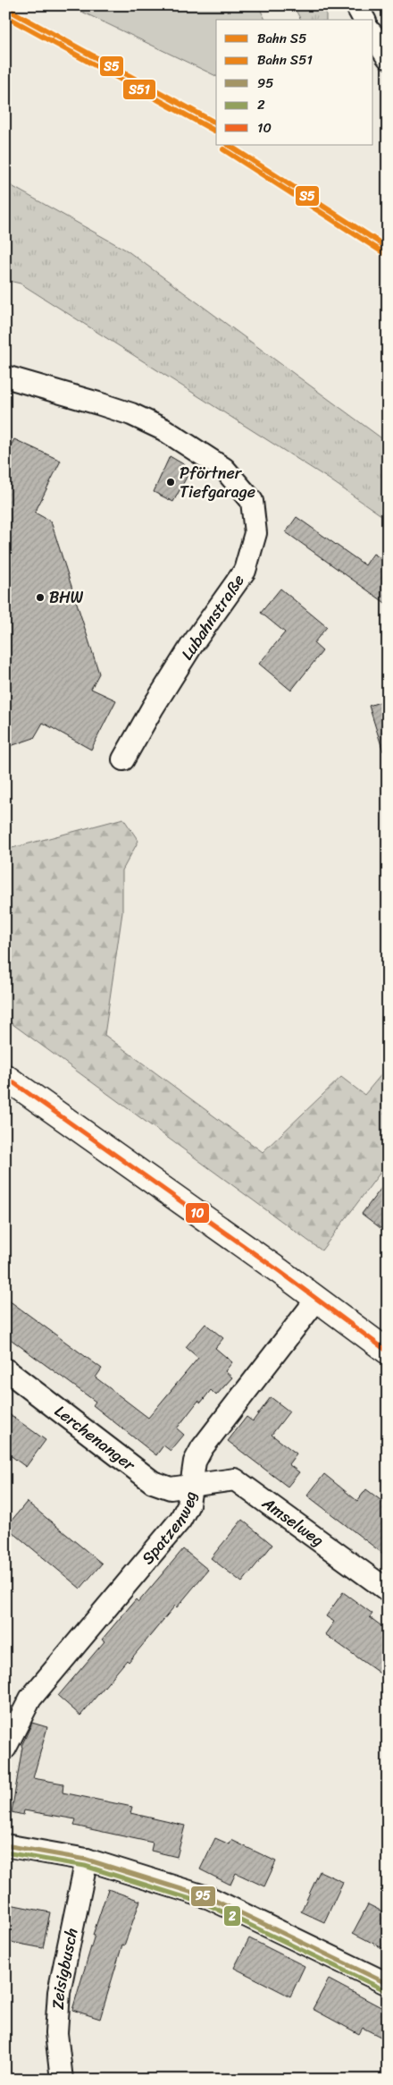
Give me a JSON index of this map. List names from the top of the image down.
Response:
{
  "streets": {
    "street": [
      "Lubahnstraße",
      "Lerchenanger",
      "Amselweg",
      "Spatzenweg",
      "Zeisigbusch"
    ]
  },
  "crossings": [
    ["Lerchenanger", "Amselweg"],
    ["Lerchenanger", "Spatzenweg"],
    ["Amselweg", "Spatzenweg"]
  ],
  "places": ["Pförtner Tiefgarage", "BHW"],
  "lines": [
    "rail line S5",
    "rail line S51",
    "transit line 10",
    "transit line 95",
    "transit line 2"
  ],
  "legend": [
    "Bahn S5",
    "Bahn S51",
    "95",
    "2",
    "10"
  ]
}
